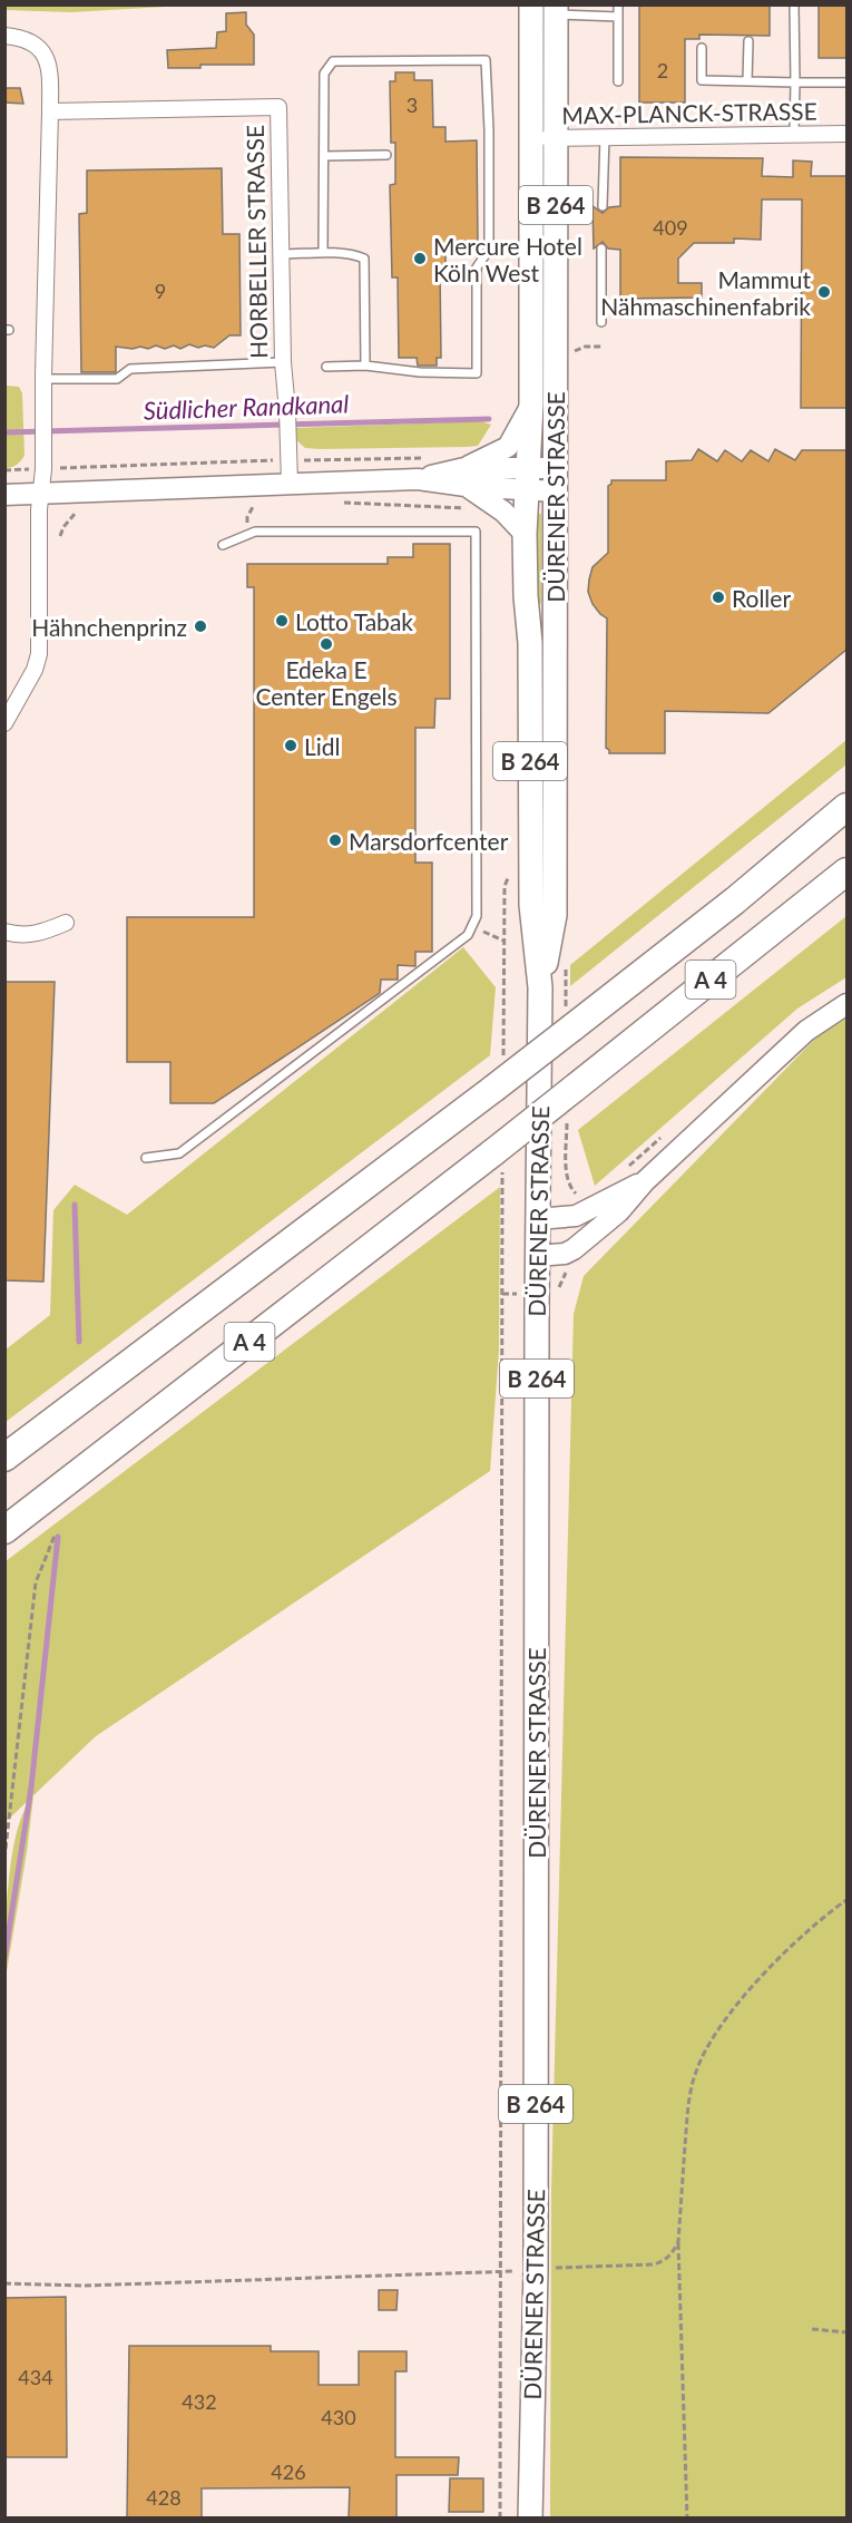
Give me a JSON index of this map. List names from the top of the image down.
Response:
{
  "streets": {
    "highway": ["A 4"],
    "main road": ["B 264", "DÜRENER STRASSE"],
    "street": ["MAX-PLANCK-STRASSE", "HORBELLER STRASSE"]
  },
  "crossings": [
    ["MAX-PLANCK-STRASSE", "DÜRENER STRASSE"],
    ["B 264", "DÜRENER STRASSE"]
  ],
  "water": ["Südlicher Randkanal"],
  "places": [
    "Mercure Hotel Köln West",
    "Mammut Nähmaschinenfabrik",
    "Roller",
    "Lotto Tabak",
    "Hähnchenprinz",
    "Edeka E Center Engels",
    "Lidl",
    "Marsdorfcenter"
  ],
  "house_numbers": [
    "2",
    "3",
    "409",
    "9",
    "434",
    "432",
    "430",
    "426",
    "428"
  ]
}
